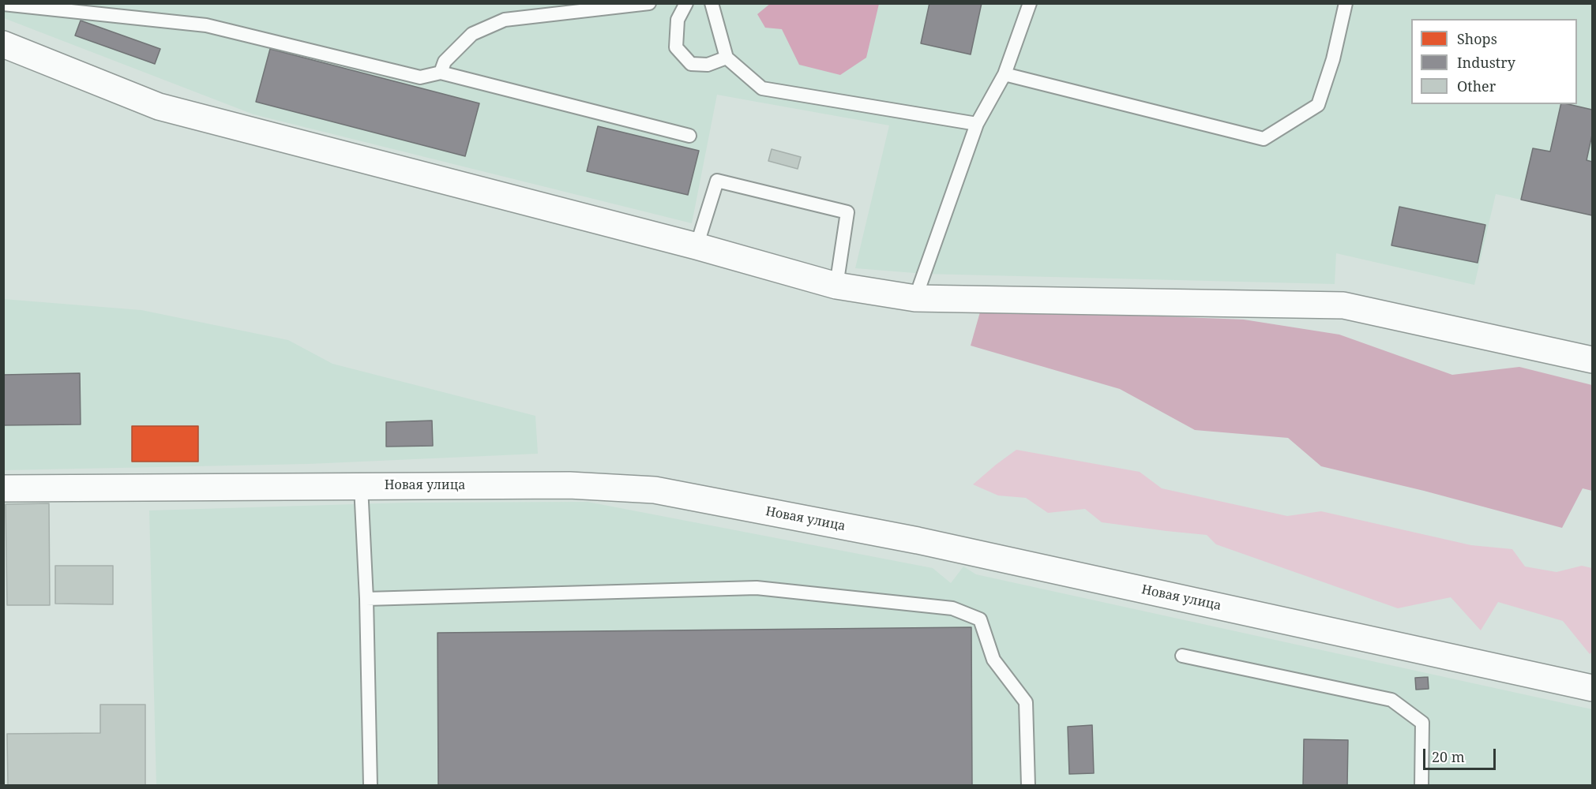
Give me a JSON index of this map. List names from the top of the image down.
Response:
{
  "streets": {
    "street": ["Новая улица"]
  },
  "legend": ["Shops", "Industry", "Other"],
  "scale_bar": "20 m"
}
